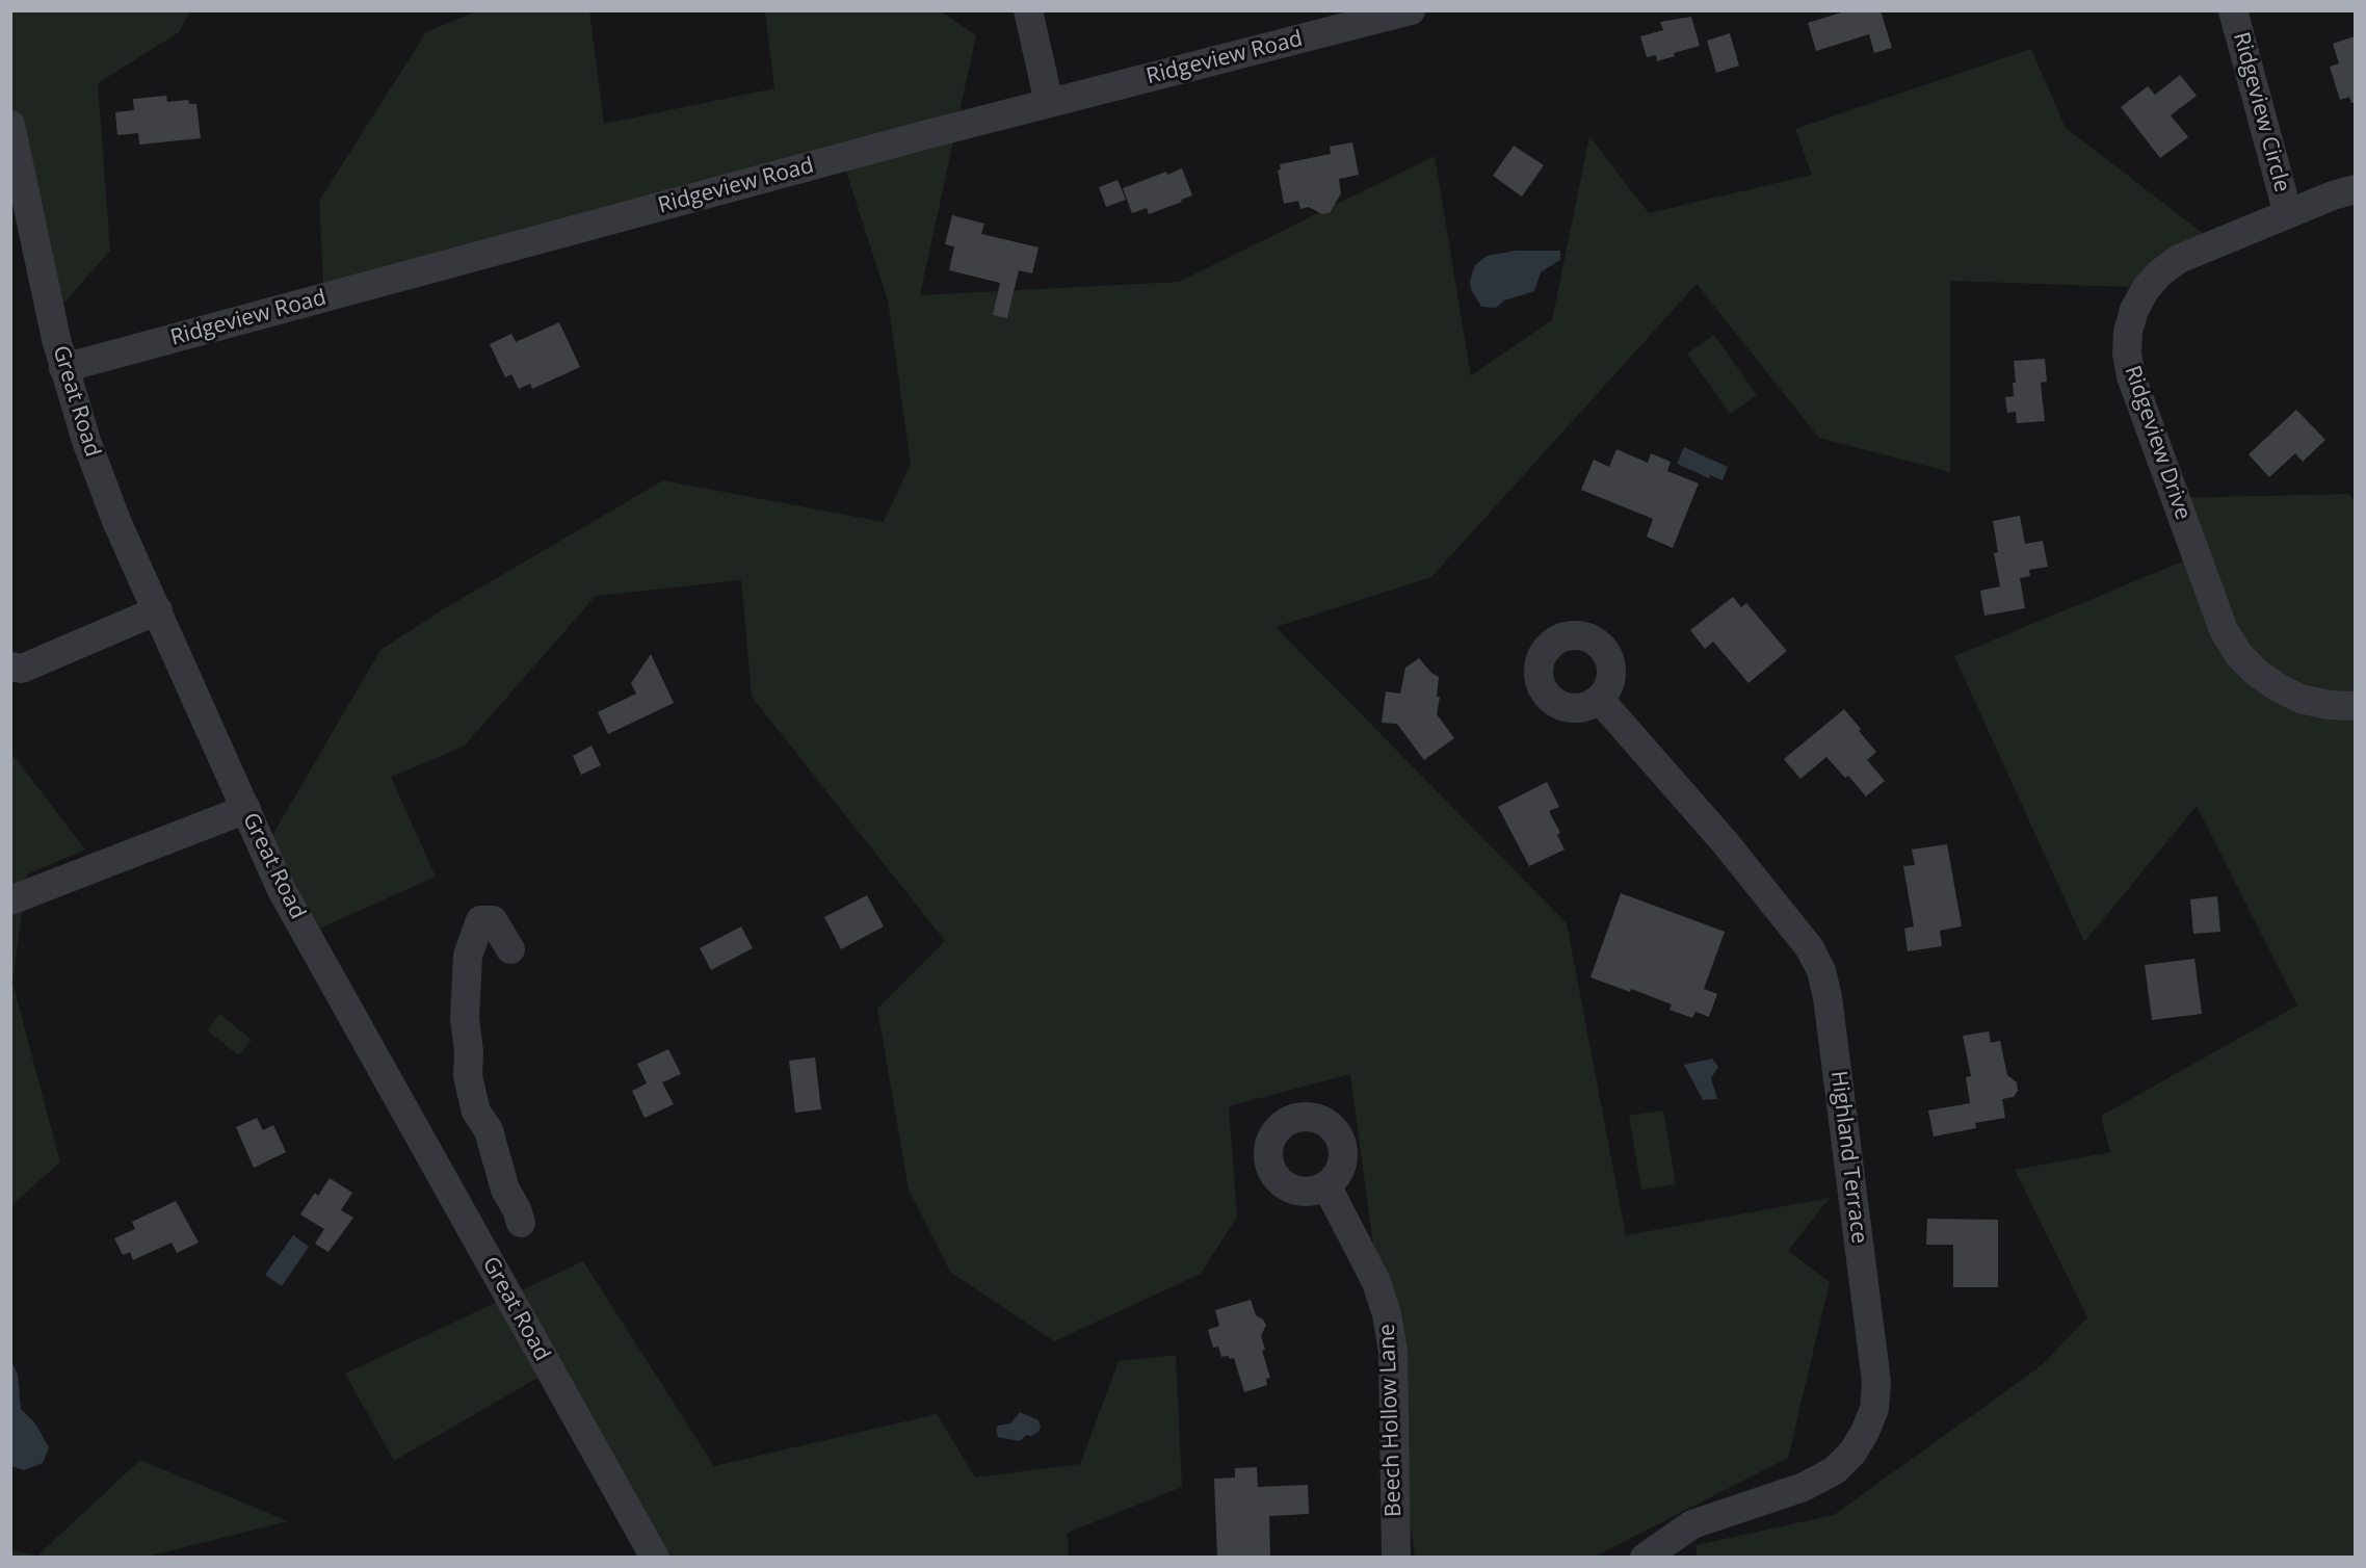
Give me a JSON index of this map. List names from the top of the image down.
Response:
{
  "streets": {
    "street": [
      "Ridgeview Road",
      "Ridgeview Circle",
      "Great Road",
      "Ridgeview Drive",
      "Highland Terrace",
      "Beech Hollow Lane"
    ]
  },
  "crossings": [
    ["Ridgeview Road", "Great Road"],
    ["Ridgeview Circle", "Ridgeview Drive"]
  ]
}
